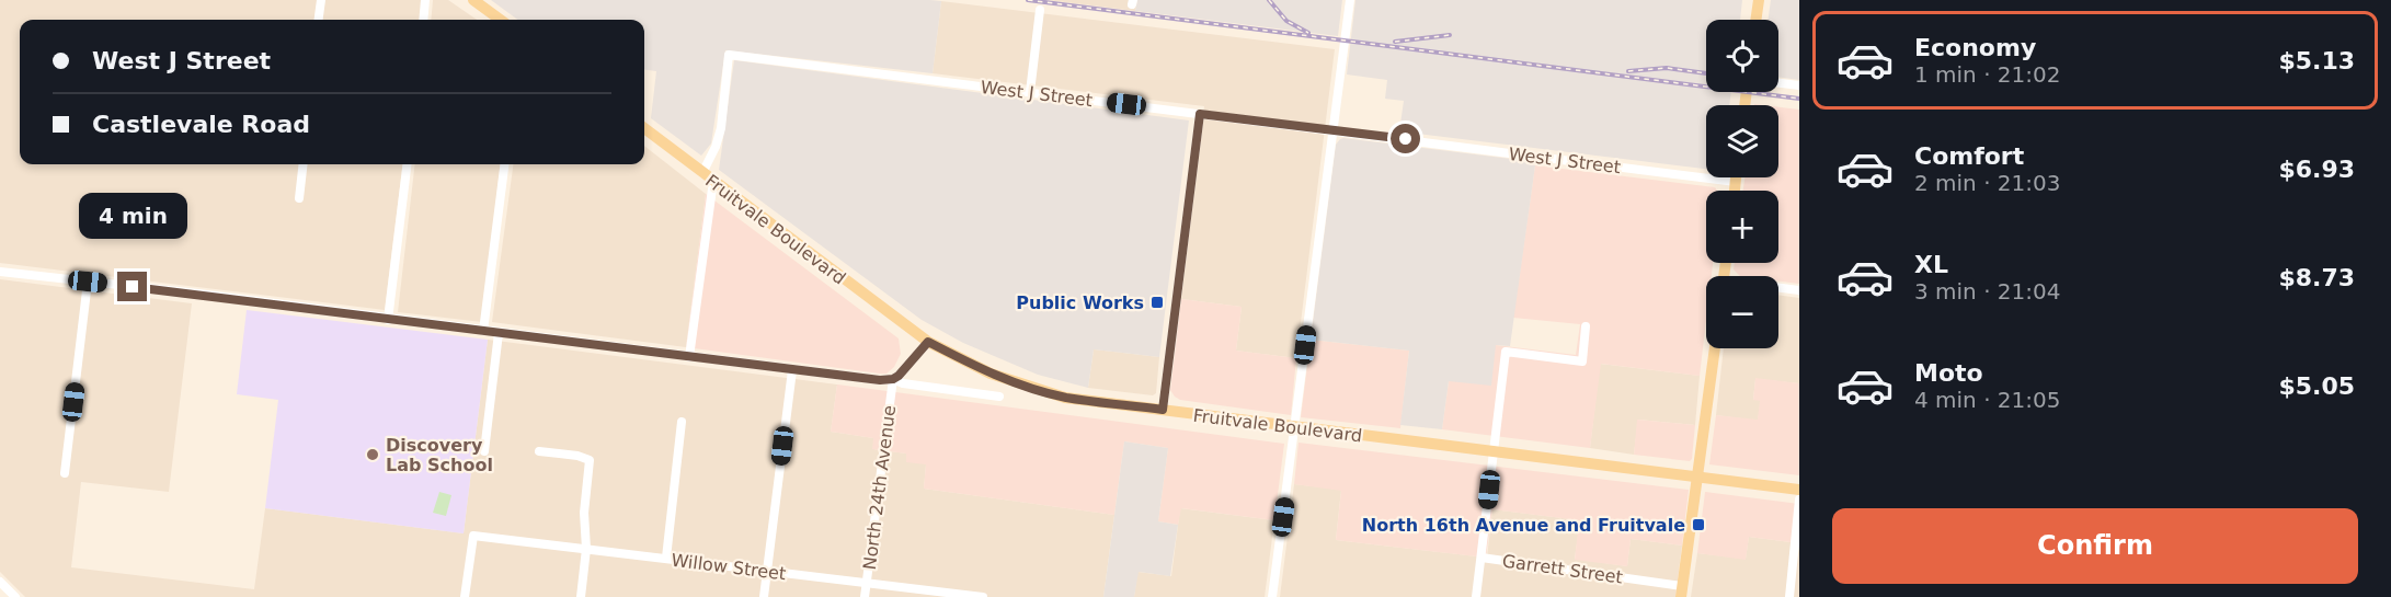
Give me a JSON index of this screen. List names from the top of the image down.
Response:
{
  "streets": {
    "main road": ["Fruitvale Boulevard"],
    "street": [
      "West J Street",
      "North 24th Avenue",
      "Willow Street",
      "Garrett Street"
    ]
  },
  "crossings": [
    ["West J Street", "Fruitvale Boulevard"],
    ["North 24th Avenue", "Willow Street"]
  ],
  "places": {
    "transit": ["Public Works", "North 16th Avenue and Fruitvale"],
    "other": ["Discovery Lab School"]
  },
  "page": {
    "list": [
      {
        "name": "Economy",
        "note": "1 min · 21:02",
        "value": "$5.13"
      },
      {
        "name": "Comfort",
        "note": "2 min · 21:03",
        "value": "$6.93"
      },
      {
        "name": "XL",
        "note": "3 min · 21:04",
        "value": "$8.73"
      },
      {
        "name": "Moto",
        "note": "4 min · 21:05",
        "value": "$5.05"
      }
    ],
    "map_buttons": ["+", "−"],
    "banner": ["West J Street", "Castlevale Road"],
    "bubble": "4 min",
    "buttons": "Confirm"
  }
}
